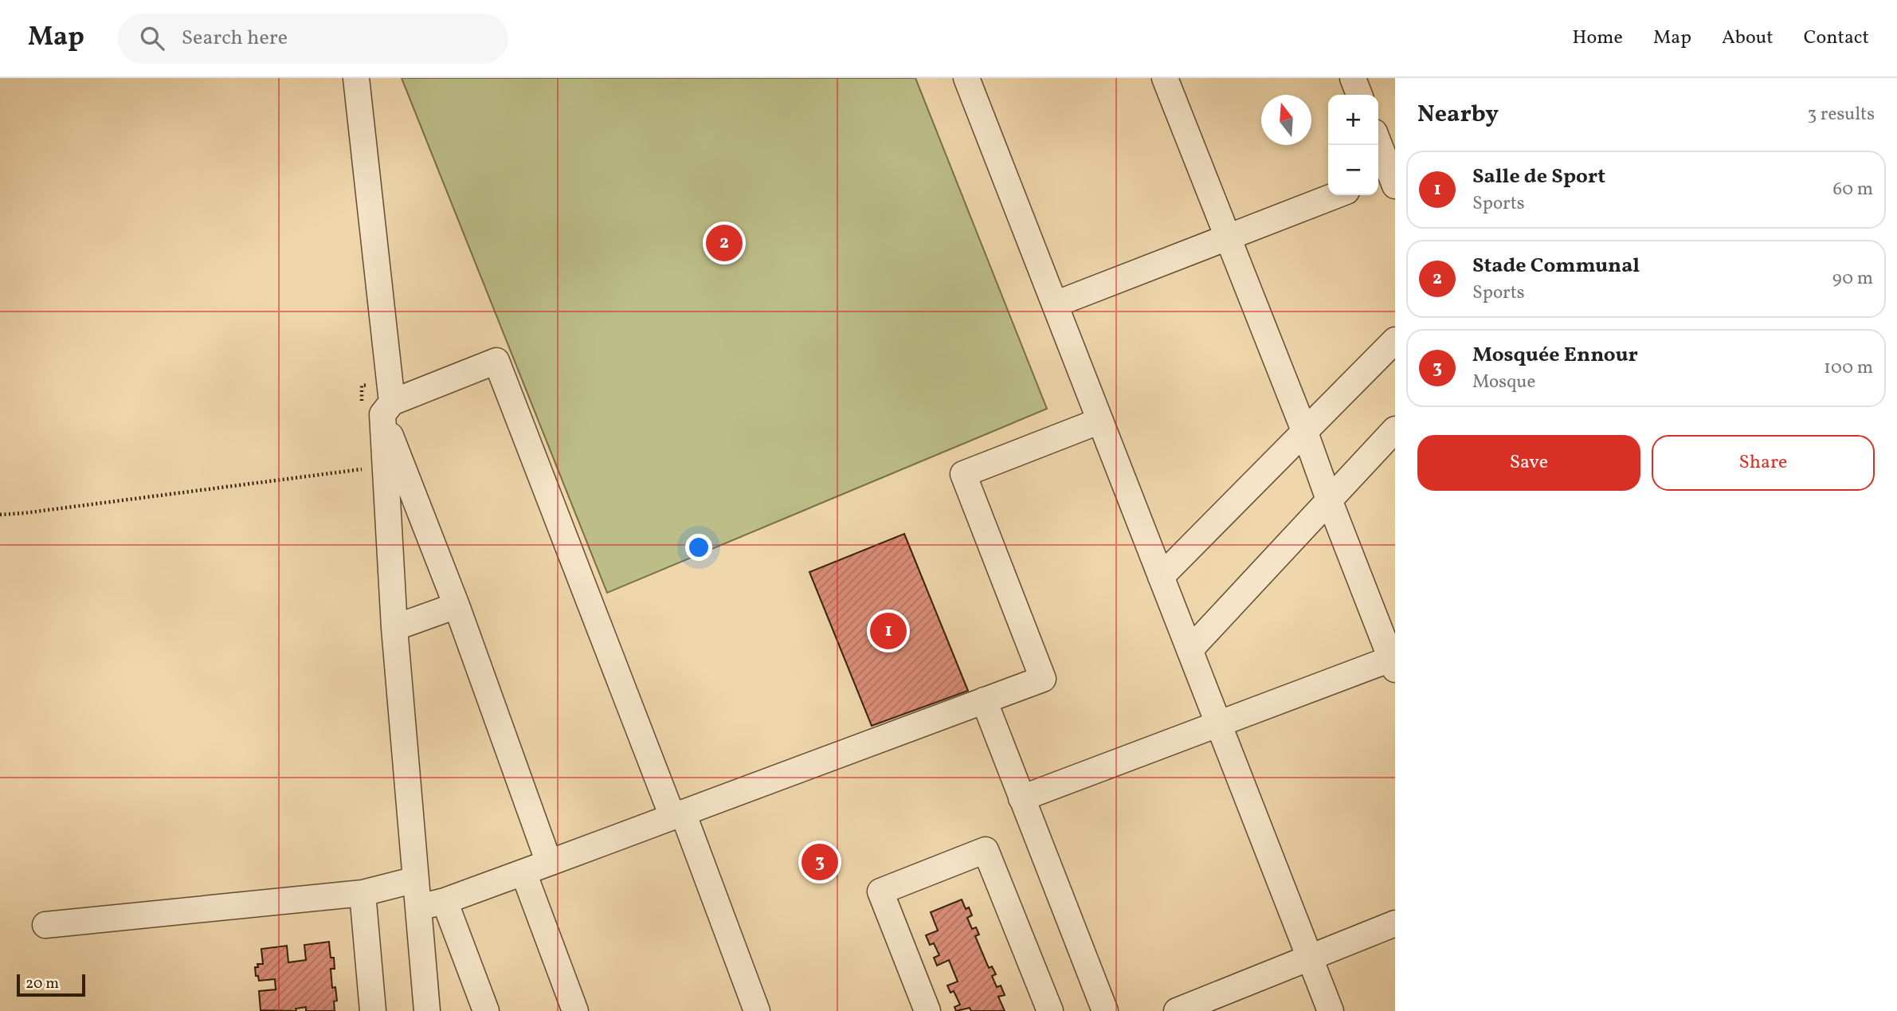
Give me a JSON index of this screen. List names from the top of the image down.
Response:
{
  "scale_bar": "20 m",
  "north": "top",
  "page": {
    "header": "Map",
    "search": "Search here",
    "nav": [
      "Home",
      "Map",
      "About",
      "Contact"
    ],
    "heading": ["Nearby", "3 results"],
    "map_buttons": ["+", "−"],
    "list": [
      {
        "mark": "1",
        "name": "Salle de Sport",
        "note": "Sports",
        "value": "60 m"
      },
      {
        "mark": "2",
        "name": "Stade Communal",
        "note": "Sports",
        "value": "90 m"
      },
      {
        "mark": "3",
        "name": "Mosquée Ennour",
        "note": "Mosque",
        "value": "100 m"
      }
    ],
    "pins": ["2", "1", "3"],
    "buttons": ["Save", "Share"],
    "scale": "20 m"
  }
}
